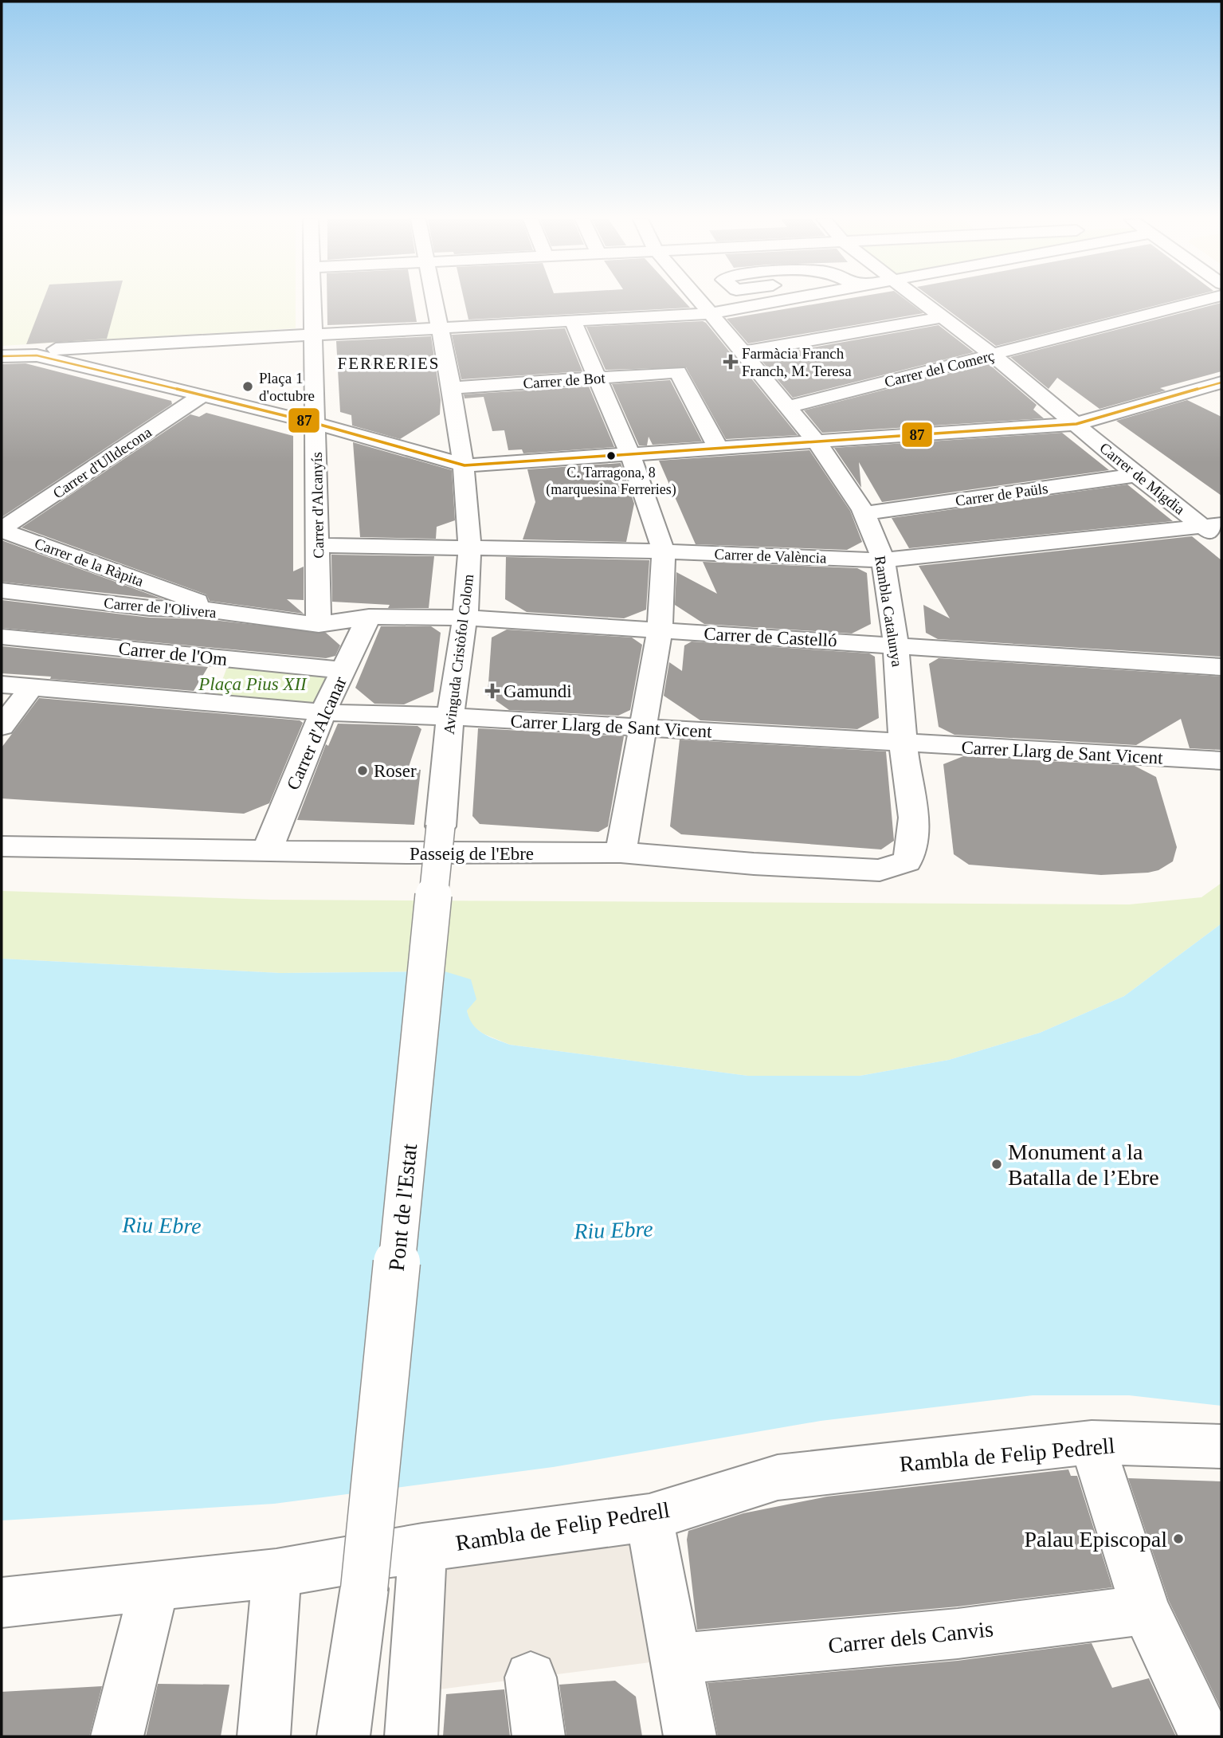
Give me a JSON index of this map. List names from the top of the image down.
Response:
{
  "streets": {
    "street": [
      "Carrer del Comerç",
      "Carrer de Bot",
      "Carrer d'Ulldecona",
      "Carrer de Migdia",
      "Carrer de Paüls",
      "Carrer d'Alcanyís",
      "Carrer de València",
      "Carrer de la Ràpita",
      "Carrer de l'Olivera",
      "Rambla Catalunya",
      "Carrer de Castelló",
      "Carrer de l'Om",
      "Avinguda Cristòfol Colom",
      "Carrer Llarg de Sant Vicent",
      "Carrer d'Alcanar",
      "Passeig de l'Ebre",
      "Pont de l'Estat",
      "Rambla de Felip Pedrell",
      "Carrer dels Canvis"
    ]
  },
  "crossings": [
    ["Carrer del Comerç", "Carrer de Migdia"],
    ["Carrer del Comerç", "Rambla Catalunya"],
    ["Carrer de Bot", "Avinguda Cristòfol Colom"],
    ["Carrer d'Ulldecona", "Carrer de la Ràpita"],
    ["Carrer de Migdia", "Carrer de Paüls"],
    ["Carrer de Migdia", "Carrer de València"],
    ["Carrer de Paüls", "Rambla Catalunya"],
    ["Carrer d'Alcanyís", "Carrer de València"],
    ["Carrer d'Alcanyís", "Carrer de l'Olivera"],
    ["Carrer d'Alcanyís", "Carrer de Castelló"],
    ["Carrer de València", "Rambla Catalunya"],
    ["Carrer de València", "Avinguda Cristòfol Colom"],
    ["Carrer de la Ràpita", "Carrer de l'Olivera"],
    ["Carrer de l'Olivera", "Carrer de Castelló"],
    ["Rambla Catalunya", "Carrer de Castelló"],
    ["Rambla Catalunya", "Carrer Llarg de Sant Vicent"],
    ["Rambla Catalunya", "Passeig de l'Ebre"],
    ["Carrer de Castelló", "Avinguda Cristòfol Colom"],
    ["Carrer de Castelló", "Carrer d'Alcanar"],
    ["Carrer de l'Om", "Carrer d'Alcanar"],
    ["Avinguda Cristòfol Colom", "Carrer Llarg de Sant Vicent"],
    ["Avinguda Cristòfol Colom", "Pont de l'Estat"],
    ["Carrer Llarg de Sant Vicent", "Carrer d'Alcanar"],
    ["Carrer d'Alcanar", "Passeig de l'Ebre"]
  ],
  "districts": ["FERRERIES"],
  "water": ["Riu Ebre"],
  "parks": ["Plaça Pius XII"],
  "places": {
    "health": ["Farmàcia Franch Franch, M. Teresa", "Gamundi"],
    "other": [
      "Plaça 1 d'octubre",
      "C. Tarragona, 8 (marquesina Ferreries)",
      "Roser",
      "Monument a la Batalla de l’Ebre",
      "Palau Episcopal"
    ]
  },
  "lines": ["transit line 87"]
}
